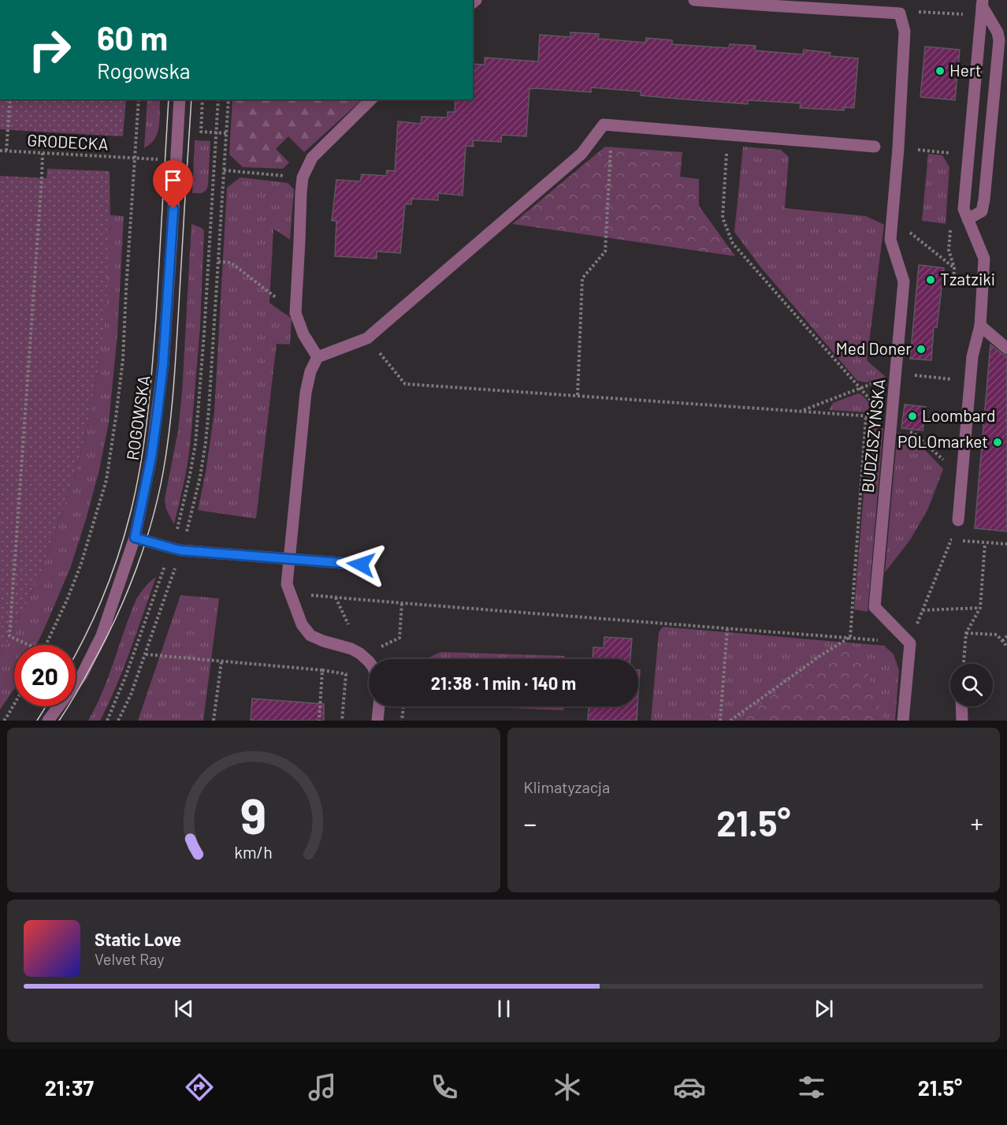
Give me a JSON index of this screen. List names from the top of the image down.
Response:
{
  "streets": {
    "street": ["ROGOWSKA", "BUDZISZYŃSKA"],
    "path": ["GRODECKA"]
  },
  "places": [
    "Hert",
    "Tzatziki",
    "Med Doner",
    "Loombard",
    "POLOmarket"
  ],
  "page": {
    "turn": ["60 m", "Rogowska"],
    "limit": "20",
    "trip": "21:38 · 1 min · 140 m",
    "tile": "Klimatyzacja",
    "heat": ["−", "21.5°", "+"],
    "song": ["Static Love", "Velvet Ray"],
    "tabs": ["21:37", "21.5°"],
    "gauge": ["9", "km/h"]
  }
}
